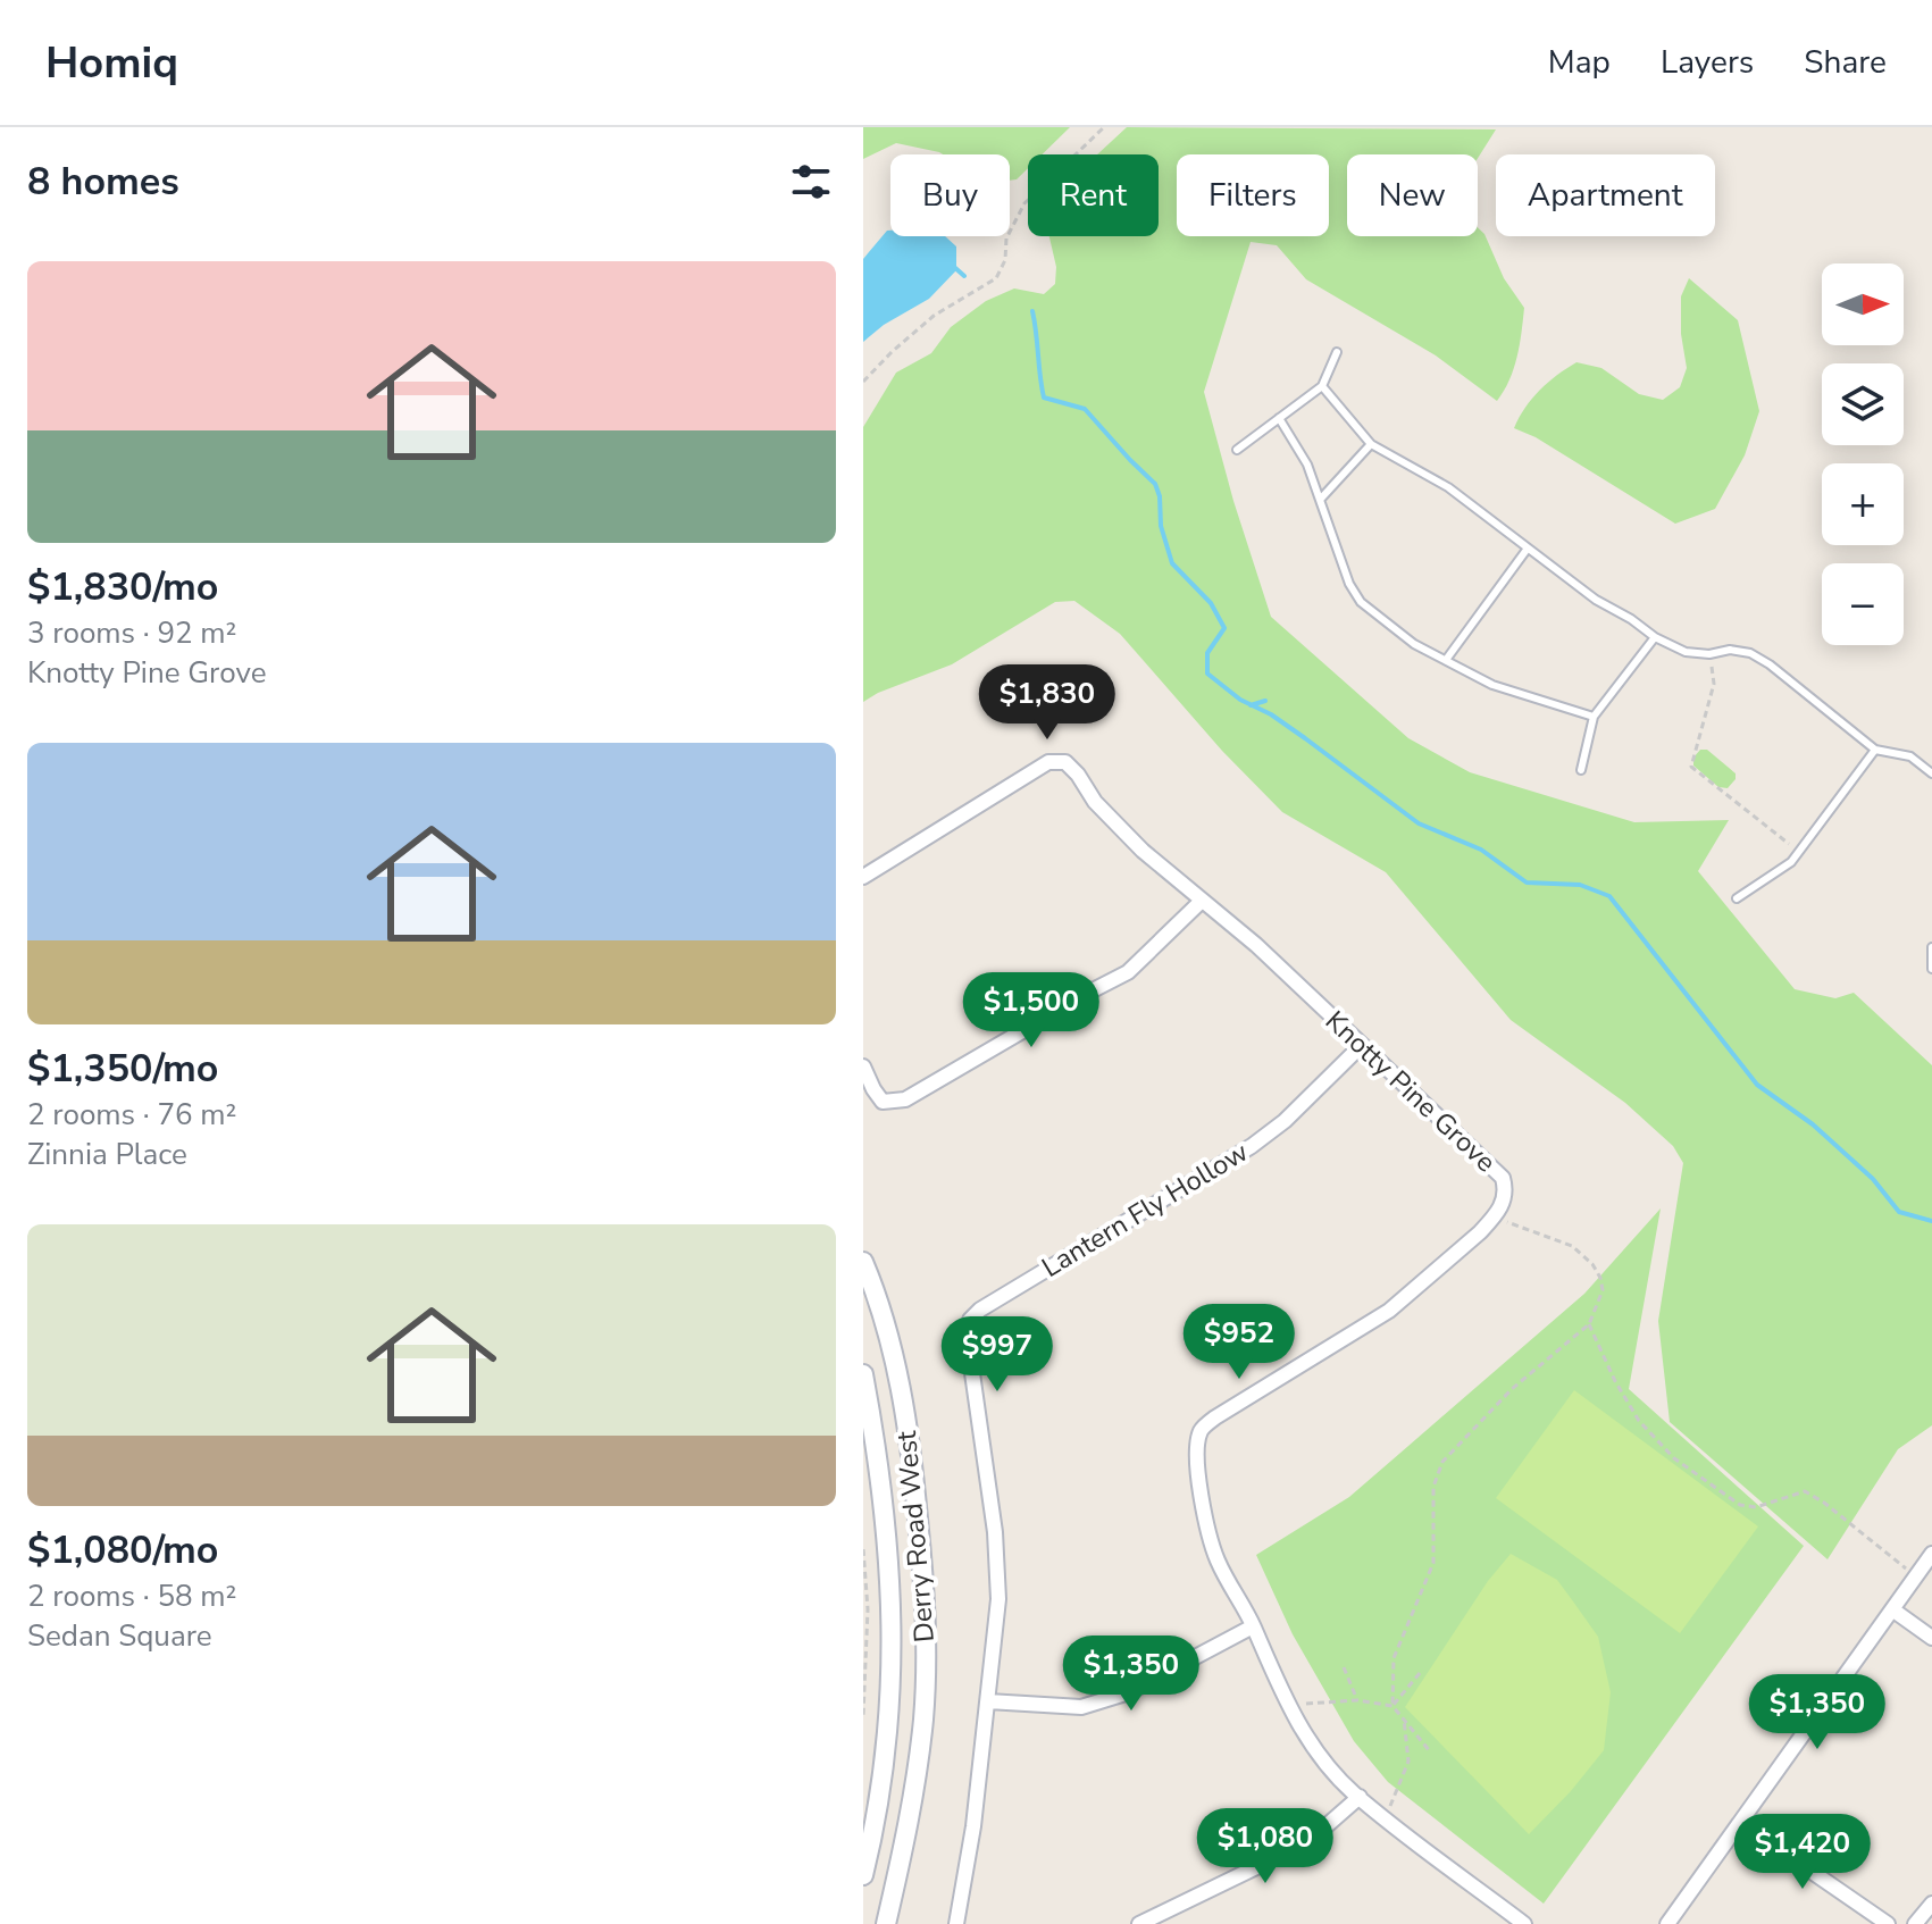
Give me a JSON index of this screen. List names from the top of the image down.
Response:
{
  "streets": {
    "main road": ["Derry Road West"],
    "street": ["Knotty Pine Grove", "Lantern Fly Hollow"]
  },
  "crossings": [
    ["Knotty Pine Grove", "Lantern Fly Hollow"]
  ],
  "north": "right",
  "page": {
    "header": "Homiq",
    "nav": ["Map", "Layers", "Share"],
    "heading": "8 homes",
    "chip": [
      "Buy",
      "Rent",
      "Filters",
      "New",
      "Apartment"
    ],
    "list": [
      {
        "name": "$1,830/mo",
        "note": "3 rooms · 92 m² · Knotty Pine Grove"
      },
      {
        "name": "$1,350/mo",
        "note": "2 rooms · 76 m² · Zinnia Place"
      },
      {
        "name": "$1,080/mo",
        "note": "2 rooms · 58 m² · Sedan Square"
      }
    ],
    "map_buttons": ["+", "−"],
    "price": [
      "$1,830",
      "$1,500",
      "$952",
      "$997",
      "$1,350",
      "$1,350",
      "$1,080",
      "$1,420"
    ]
  }
}
